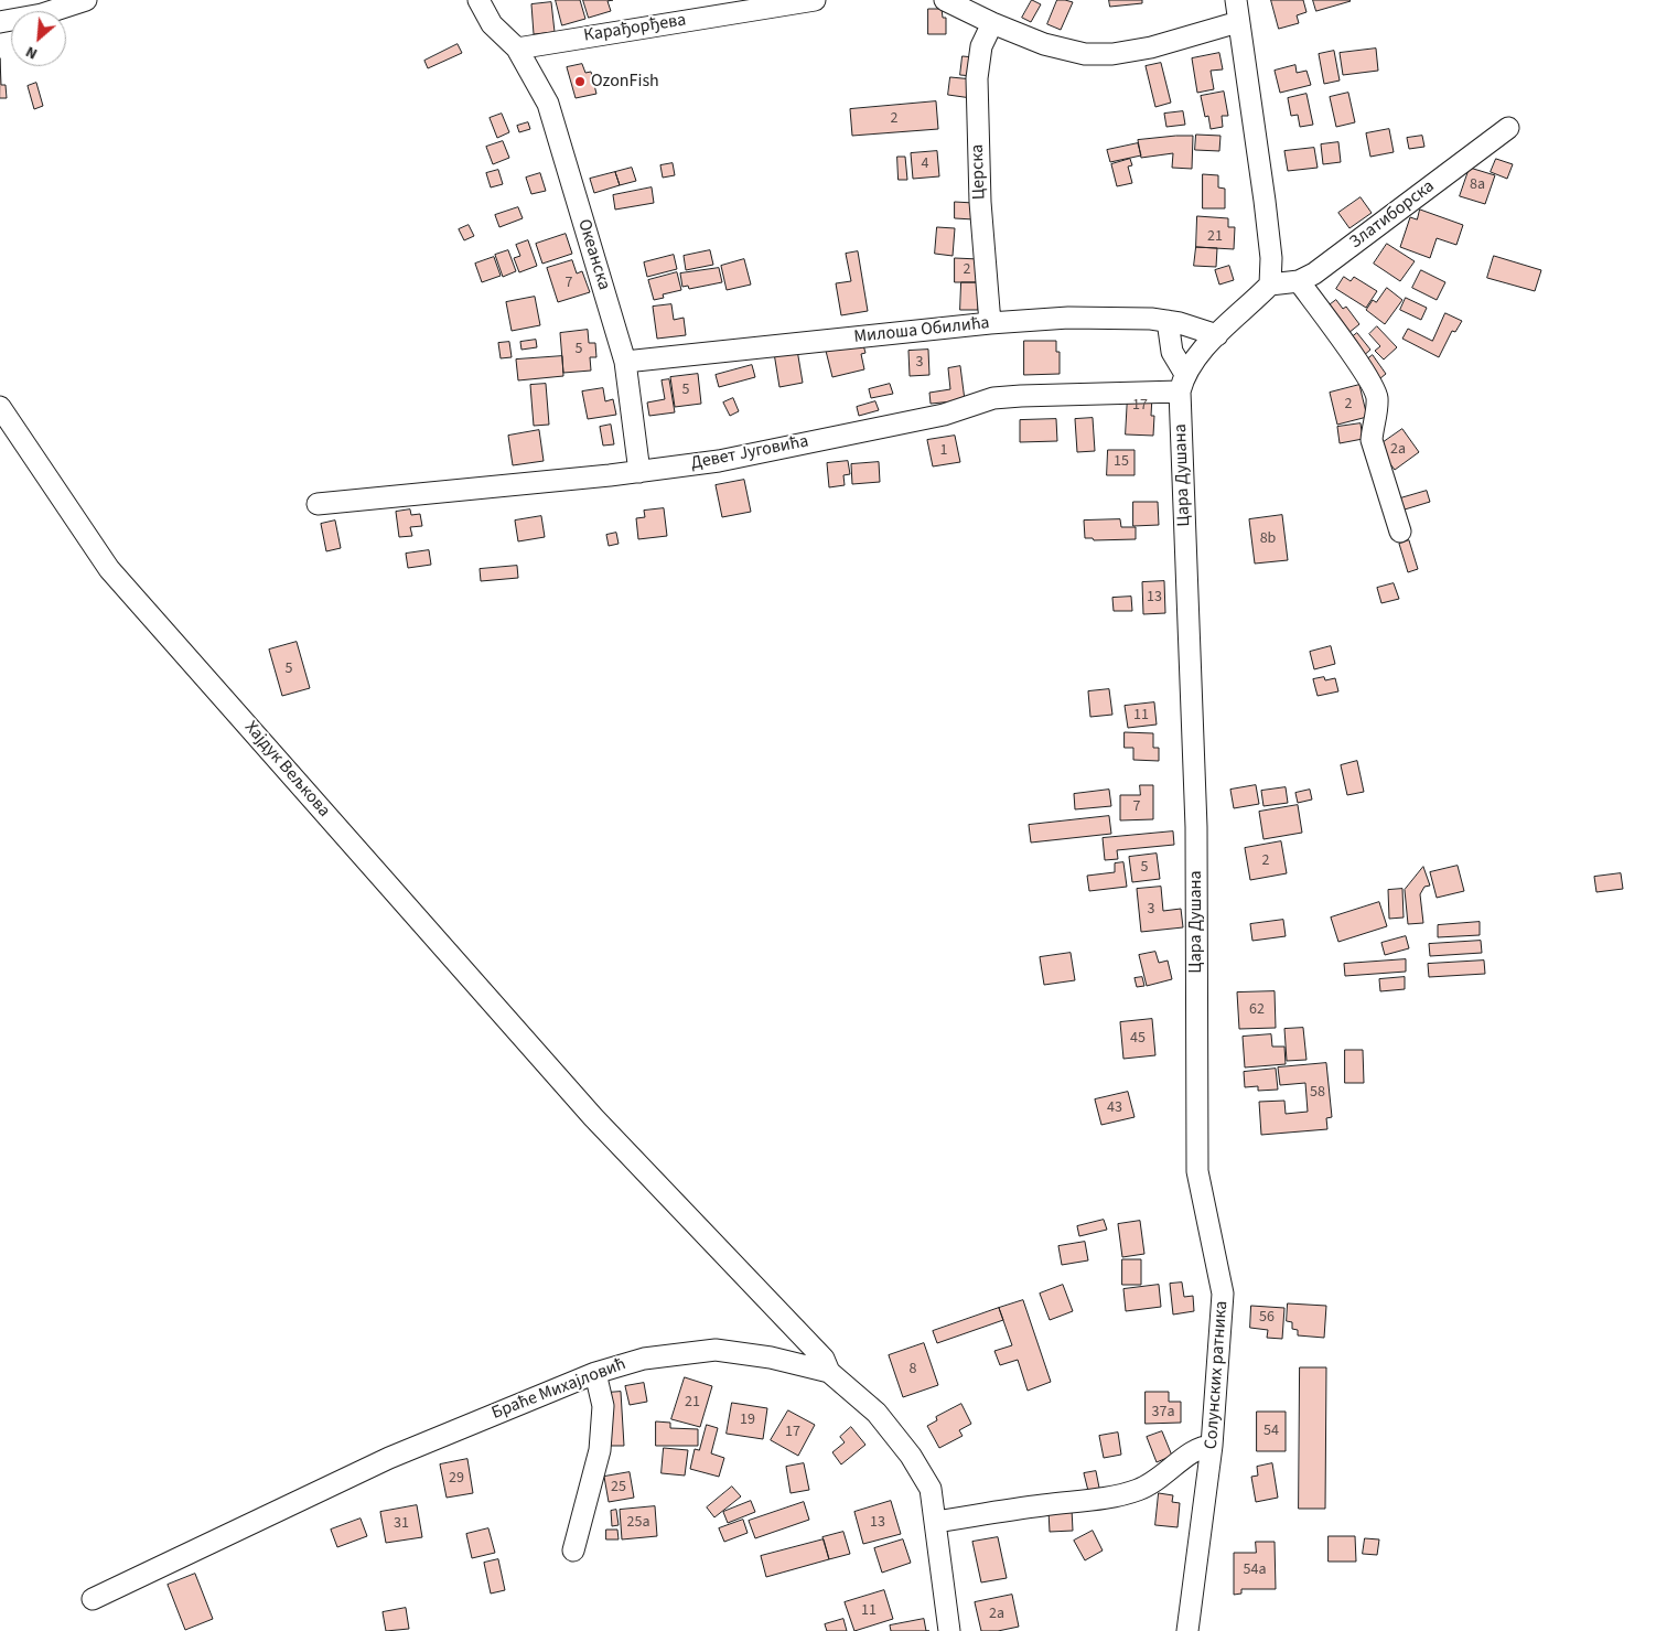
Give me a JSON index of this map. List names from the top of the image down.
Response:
{
  "streets": {
    "street": [
      "Карађорђева",
      "Церска",
      "Златиборска",
      "Океанска",
      "Милоша Обилића",
      "Девет Југовића",
      "Цара Душана",
      "Хајдук Вељкова",
      "Солунских ратника",
      "Браће Михајловић"
    ]
  },
  "crossings": [
    ["Карађорђева", "Океанска"],
    ["Церска", "Милоша Обилића"],
    ["Океанска", "Милоша Обилића"],
    ["Океанска", "Девет Југовића"],
    ["Девет Југовића", "Цара Душана"],
    ["Цара Душана", "Солунских ратника"],
    ["Хајдук Вељкова", "Браће Михајловић"]
  ],
  "places": ["OzonFish"],
  "house_numbers": [
    "2",
    "4",
    "8a",
    "21",
    "2",
    "7",
    "5",
    "3",
    "5",
    "2",
    "17",
    "2a",
    "1",
    "15",
    "8b",
    "13",
    "5",
    "11",
    "7",
    "2",
    "5",
    "3",
    "62",
    "45",
    "58",
    "43",
    "56",
    "8",
    "21",
    "37a",
    "19",
    "54",
    "17",
    "29",
    "25",
    "25a",
    "13",
    "31",
    "54a",
    "11",
    "2a"
  ],
  "north": "bottom left"
}
